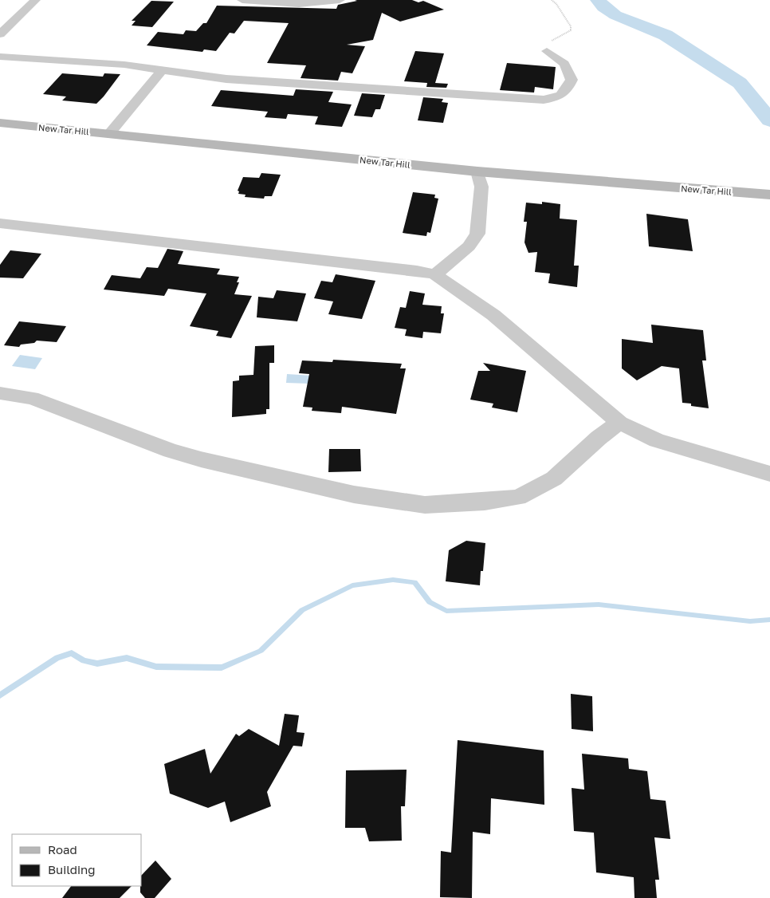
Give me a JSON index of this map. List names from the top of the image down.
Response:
{
  "streets": {
    "street": ["New Tar Hill"]
  },
  "legend": ["Road", "Building"]
}
